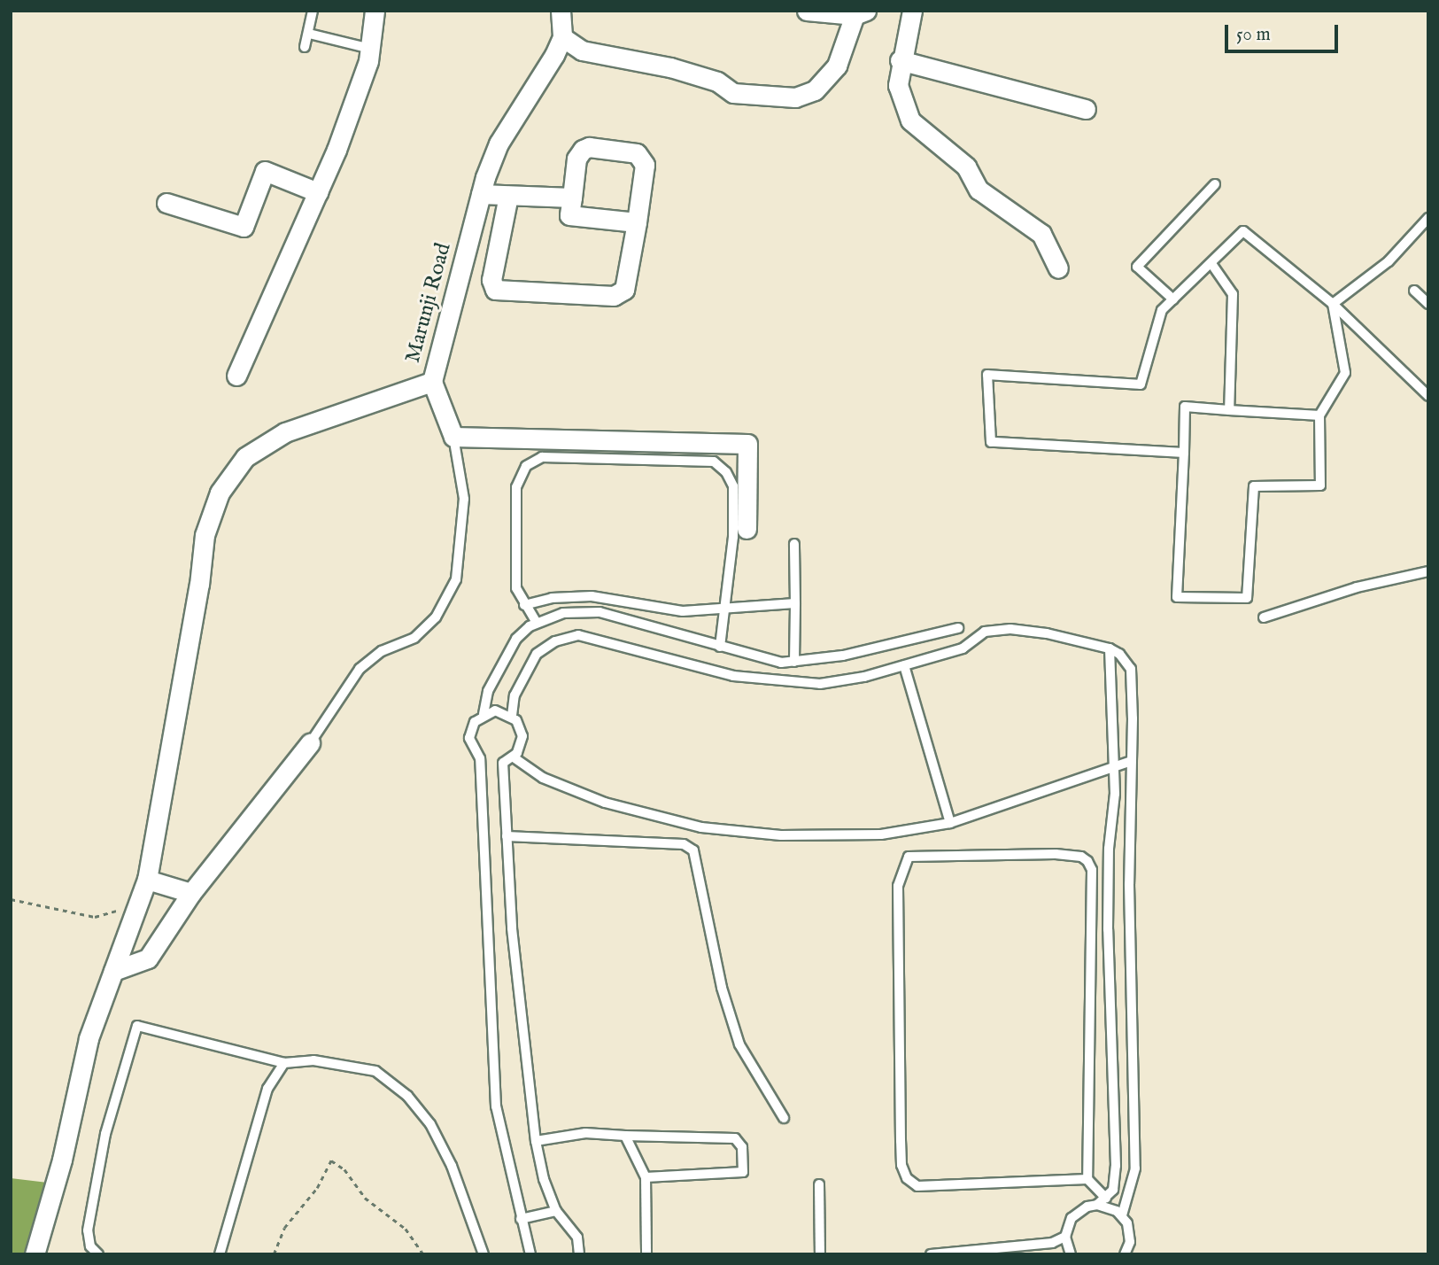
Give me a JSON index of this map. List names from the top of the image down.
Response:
{
  "streets": {
    "street": ["Marunji Road"]
  },
  "scale_bar": "50 m"
}
